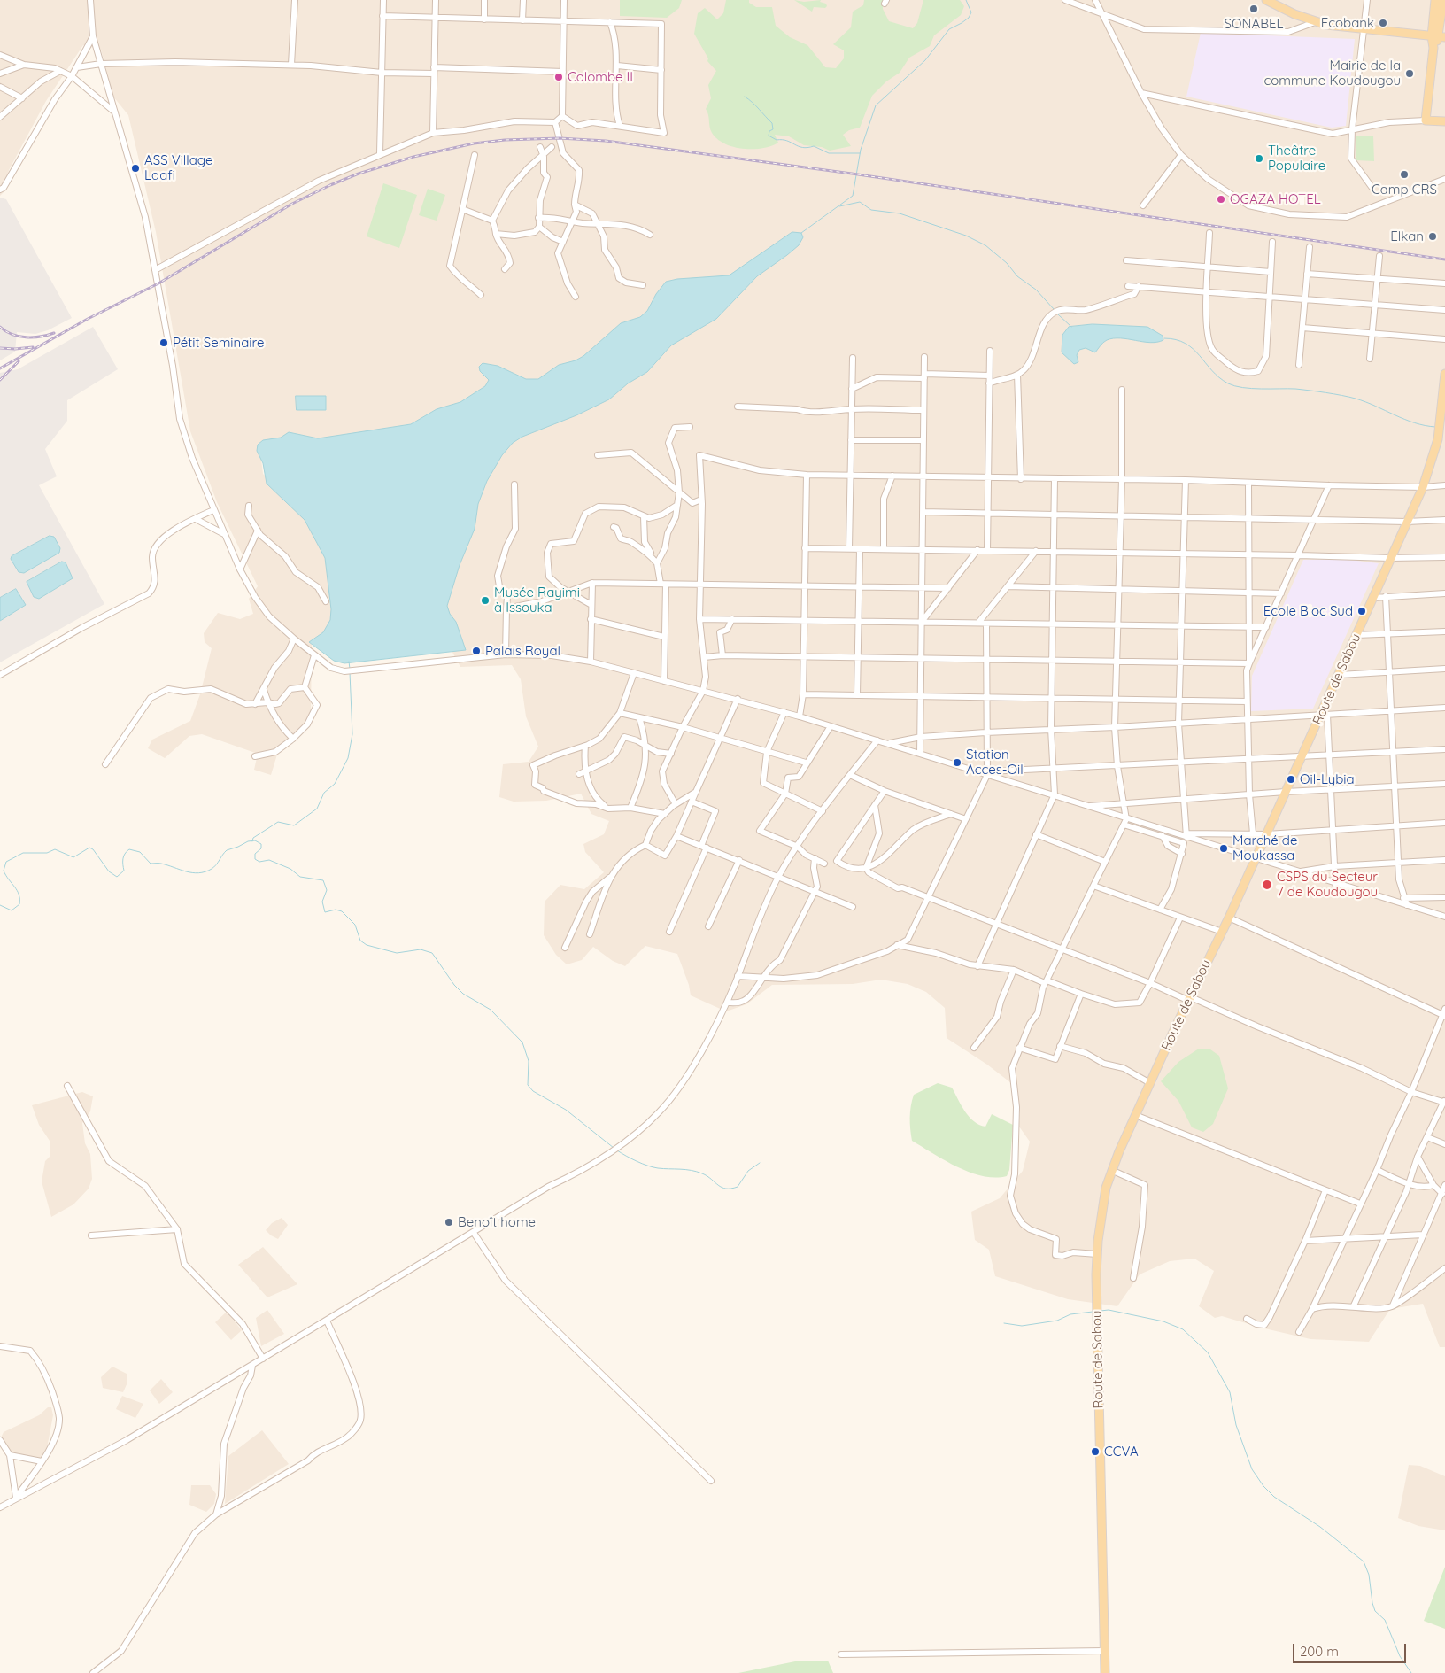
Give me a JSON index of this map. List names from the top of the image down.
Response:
{
  "streets": {
    "main road": ["Route de Sabou"]
  },
  "places": [
    "SONABEL",
    "Ecobank",
    "Mairie de la commune Koudougou",
    "Colombe II",
    "Theâtre Populaire",
    "ASS Village Laafi",
    "Camp CRS",
    "OGAZA HOTEL",
    "Elkan",
    "Pétit Seminaire",
    "Musée Rayimi à Issouka",
    "Ecole Bloc Sud",
    "Palais Royal",
    "Station Acces-Oil",
    "Oil-Lybia",
    "Marché de Moukassa",
    "CSPS du Secteur 7 de Koudougou",
    "Benoît home",
    "CCVA"
  ],
  "scale_bar": "200 m"
}
